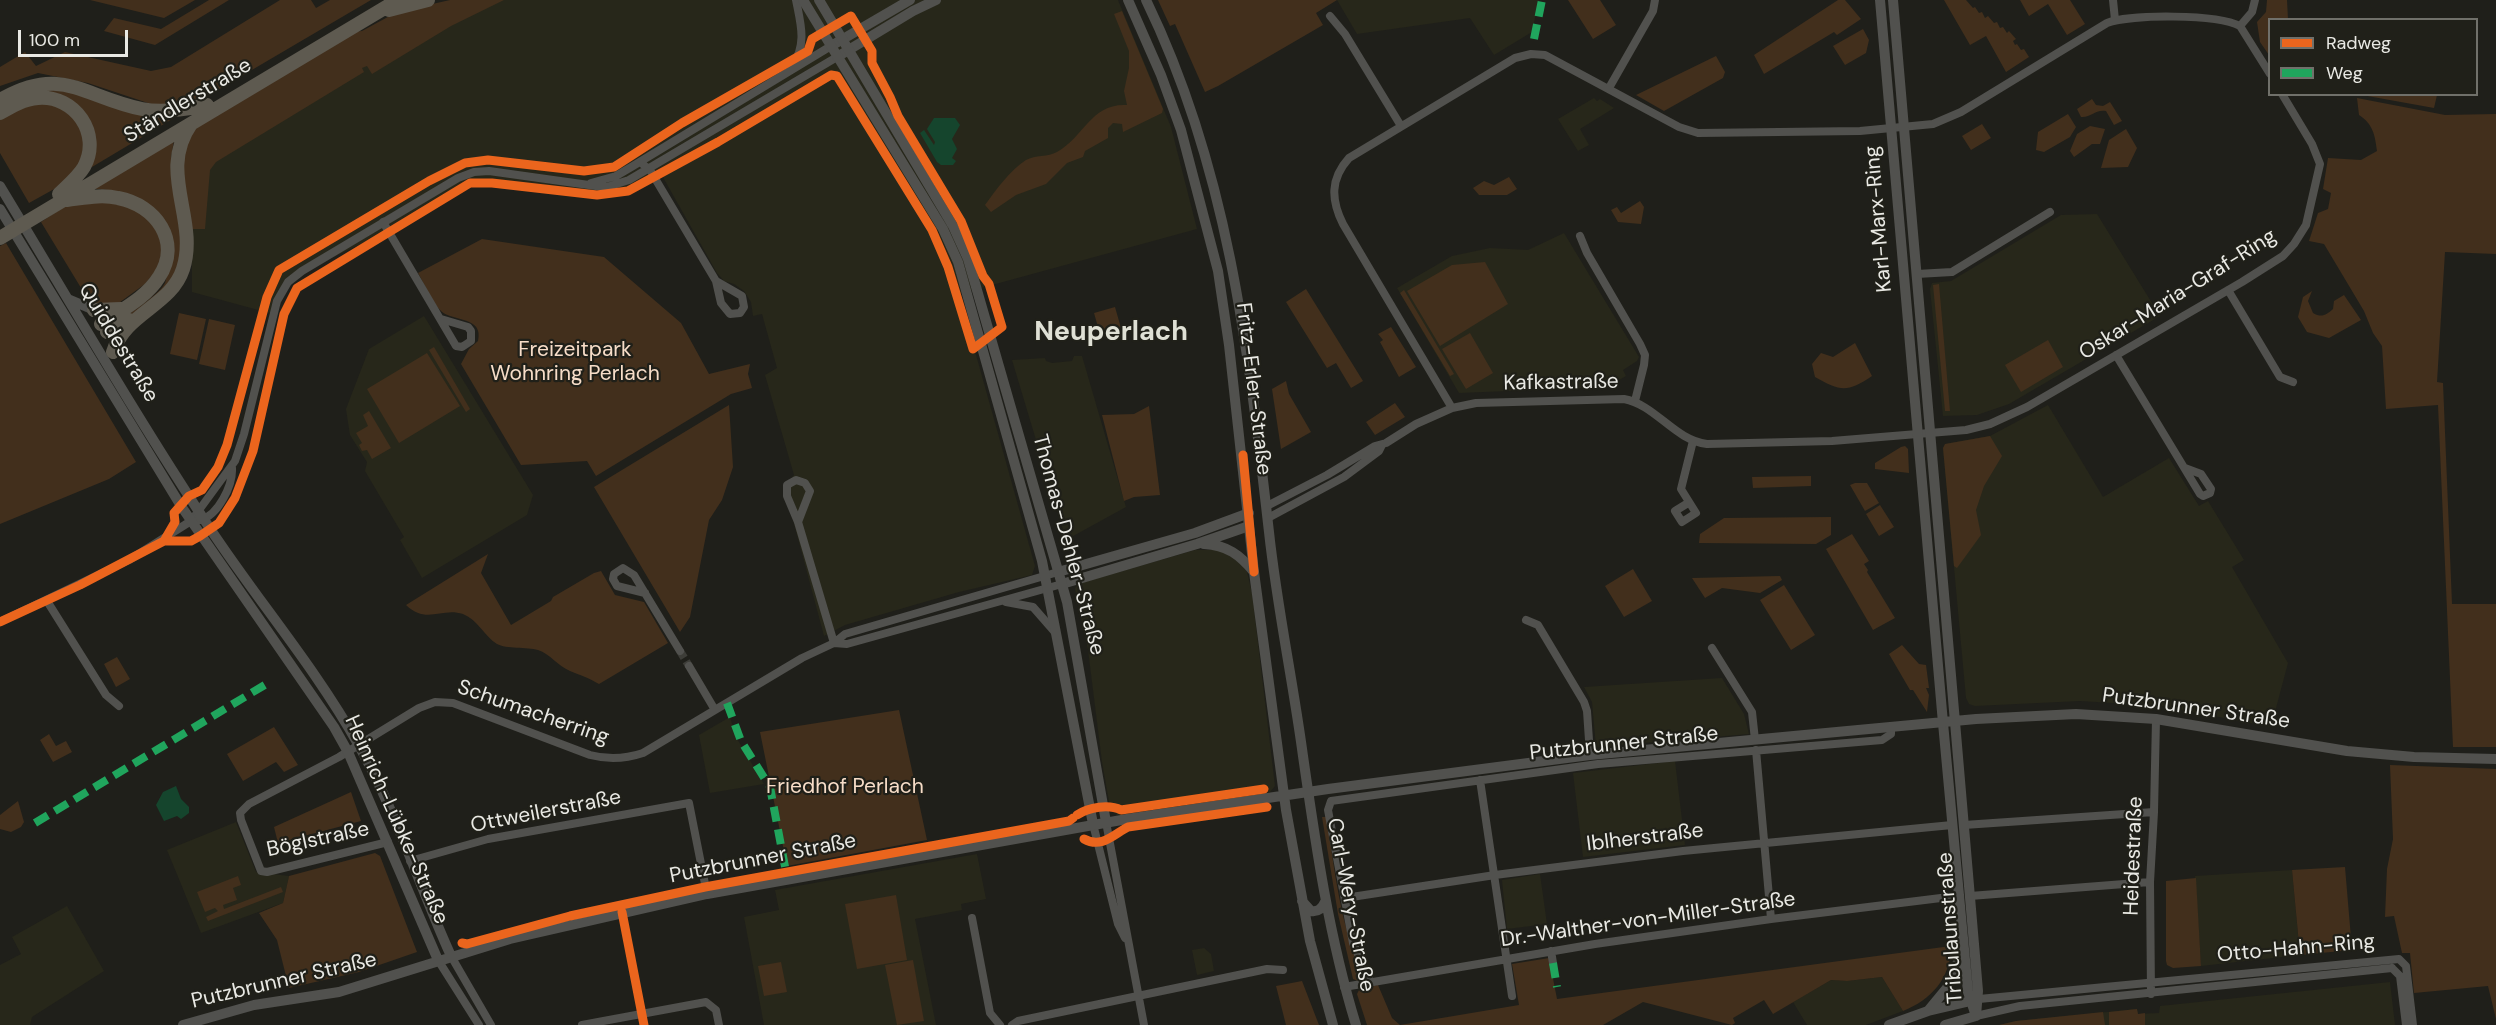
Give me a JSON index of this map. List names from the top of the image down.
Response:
{
  "streets": {
    "highway": ["Ständlerstraße"],
    "main road": [
      "Karl-Marx-Ring",
      "Quiddestraße",
      "Fritz-Erler-Straße",
      "Thomas-Dehler-Straße",
      "Putzbrunner Straße",
      "Heinrich-Lübke-Straße",
      "Carl-Wery-Straße",
      "Tribulaunstraße",
      "Otto-Hahn-Ring"
    ],
    "street": [
      "Oskar-Maria-Graf-Ring",
      "Kafkastraße",
      "Schumacherring",
      "Ottweilerstraße",
      "Iblherstraße",
      "Böglstraße",
      "Heidestraße",
      "Dr.-Walther-von-Miller-Straße"
    ]
  },
  "crossings": [
    ["Karl-Marx-Ring", "Oskar-Maria-Graf-Ring"],
    ["Karl-Marx-Ring", "Kafkastraße"],
    ["Karl-Marx-Ring", "Putzbrunner Straße"],
    ["Karl-Marx-Ring", "Tribulaunstraße"],
    ["Quiddestraße", "Heinrich-Lübke-Straße"],
    ["Kafkastraße", "Fritz-Erler-Straße"],
    ["Fritz-Erler-Straße", "Putzbrunner Straße"],
    ["Fritz-Erler-Straße", "Carl-Wery-Straße"],
    ["Thomas-Dehler-Straße", "Putzbrunner Straße"],
    ["Thomas-Dehler-Straße", "Schumacherring"],
    ["Putzbrunner Straße", "Ottweilerstraße"],
    ["Putzbrunner Straße", "Heinrich-Lübke-Straße"],
    ["Putzbrunner Straße", "Iblherstraße"],
    ["Putzbrunner Straße", "Heidestraße"],
    ["Putzbrunner Straße", "Carl-Wery-Straße"],
    ["Putzbrunner Straße", "Tribulaunstraße"],
    ["Schumacherring", "Heinrich-Lübke-Straße"],
    ["Schumacherring", "Böglstraße"],
    ["Ottweilerstraße", "Heinrich-Lübke-Straße"],
    ["Heinrich-Lübke-Straße", "Böglstraße"],
    ["Iblherstraße", "Tribulaunstraße"],
    ["Heidestraße", "Otto-Hahn-Ring"],
    ["Carl-Wery-Straße", "Dr.-Walther-von-Miller-Straße"],
    ["Dr.-Walther-von-Miller-Straße", "Tribulaunstraße"],
    ["Tribulaunstraße", "Otto-Hahn-Ring"]
  ],
  "districts": ["Neuperlach"],
  "parks": ["Freizeitpark Wohnring Perlach", "Friedhof Perlach"],
  "legend": ["Radweg", "Weg"],
  "scale_bar": "100 m"
}
